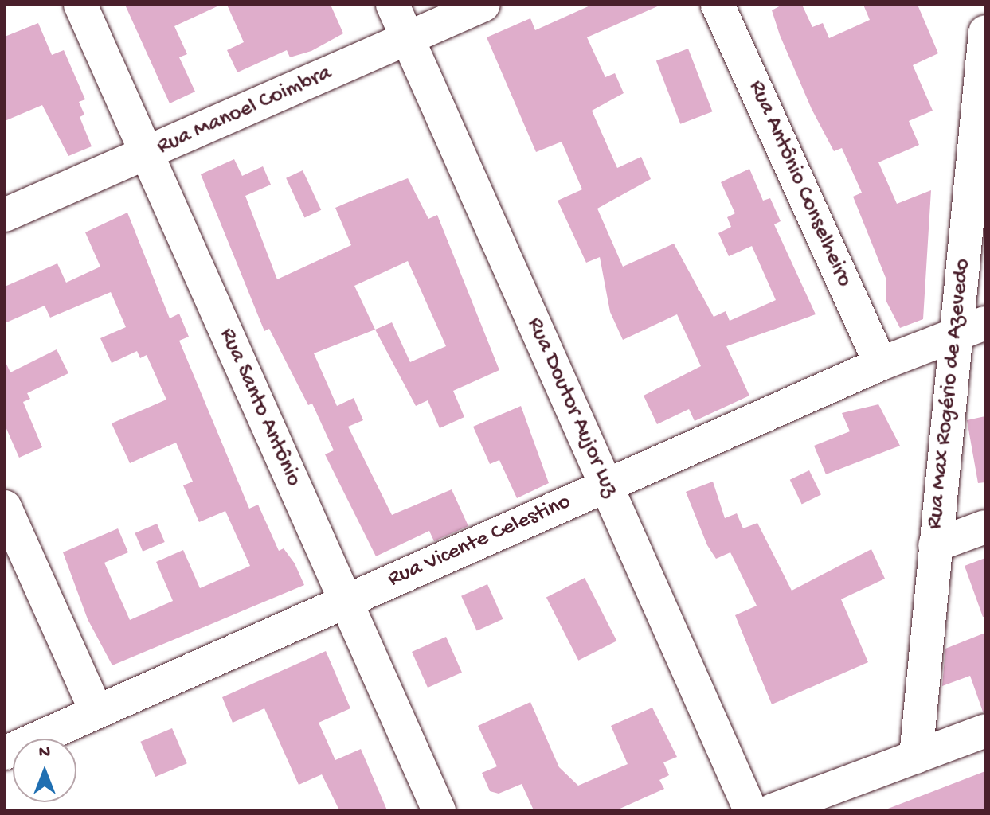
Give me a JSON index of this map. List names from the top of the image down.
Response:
{
  "streets": {
    "street": [
      "Rua Manoel Coimbra",
      "Rua Antônio Conselheiro",
      "Rua Max Rogério de Azevedo",
      "Rua Santo Antônio",
      "Rua Doutor Aujor Luz",
      "Rua Vicente Celestino"
    ]
  },
  "crossings": [
    ["Rua Manoel Coimbra", "Rua Santo Antônio"],
    ["Rua Manoel Coimbra", "Rua Doutor Aujor Luz"],
    ["Rua Antônio Conselheiro", "Rua Vicente Celestino"],
    ["Rua Max Rogério de Azevedo", "Rua Vicente Celestino"],
    ["Rua Santo Antônio", "Rua Vicente Celestino"],
    ["Rua Doutor Aujor Luz", "Rua Vicente Celestino"]
  ],
  "north": "top"
}
